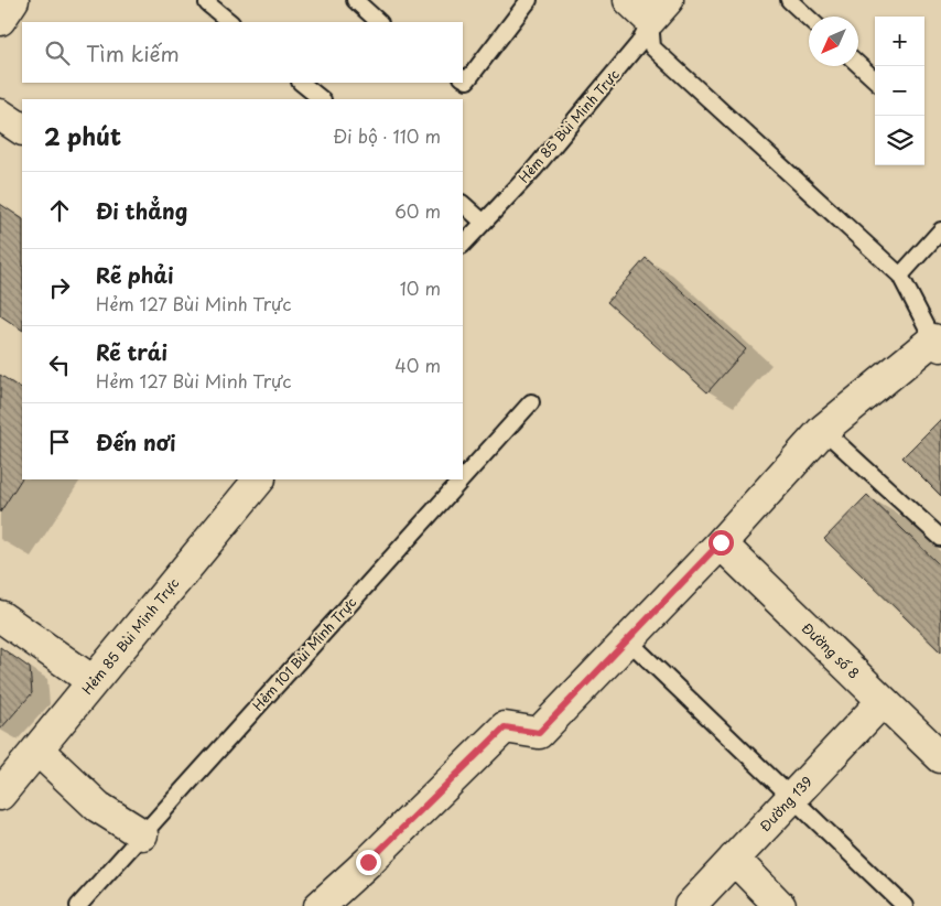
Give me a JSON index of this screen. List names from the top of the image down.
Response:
{
  "streets": {
    "street": ["Hẻm 85 Bùi Minh Trực", "Đường số 8", "Đường 139"],
    "lane": ["Hẻm 101 Bùi Minh Trực"]
  },
  "crossings": [
    ["Đường số 8", "Đường 139"]
  ],
  "north": "bottom left",
  "page": {
    "map_buttons": ["+", "−"],
    "search": "Tìm kiếm",
    "heading": ["2 phút", "Đi bộ · 110 m"],
    "list": [
      ["Đi thẳng", "60 m"],
      ["Rẽ phải", "Hẻm 127 Bùi Minh Trực", "10 m"],
      ["Rẽ trái", "Hẻm 127 Bùi Minh Trực", "40 m"],
      "Đến nơi"
    ]
  }
}
